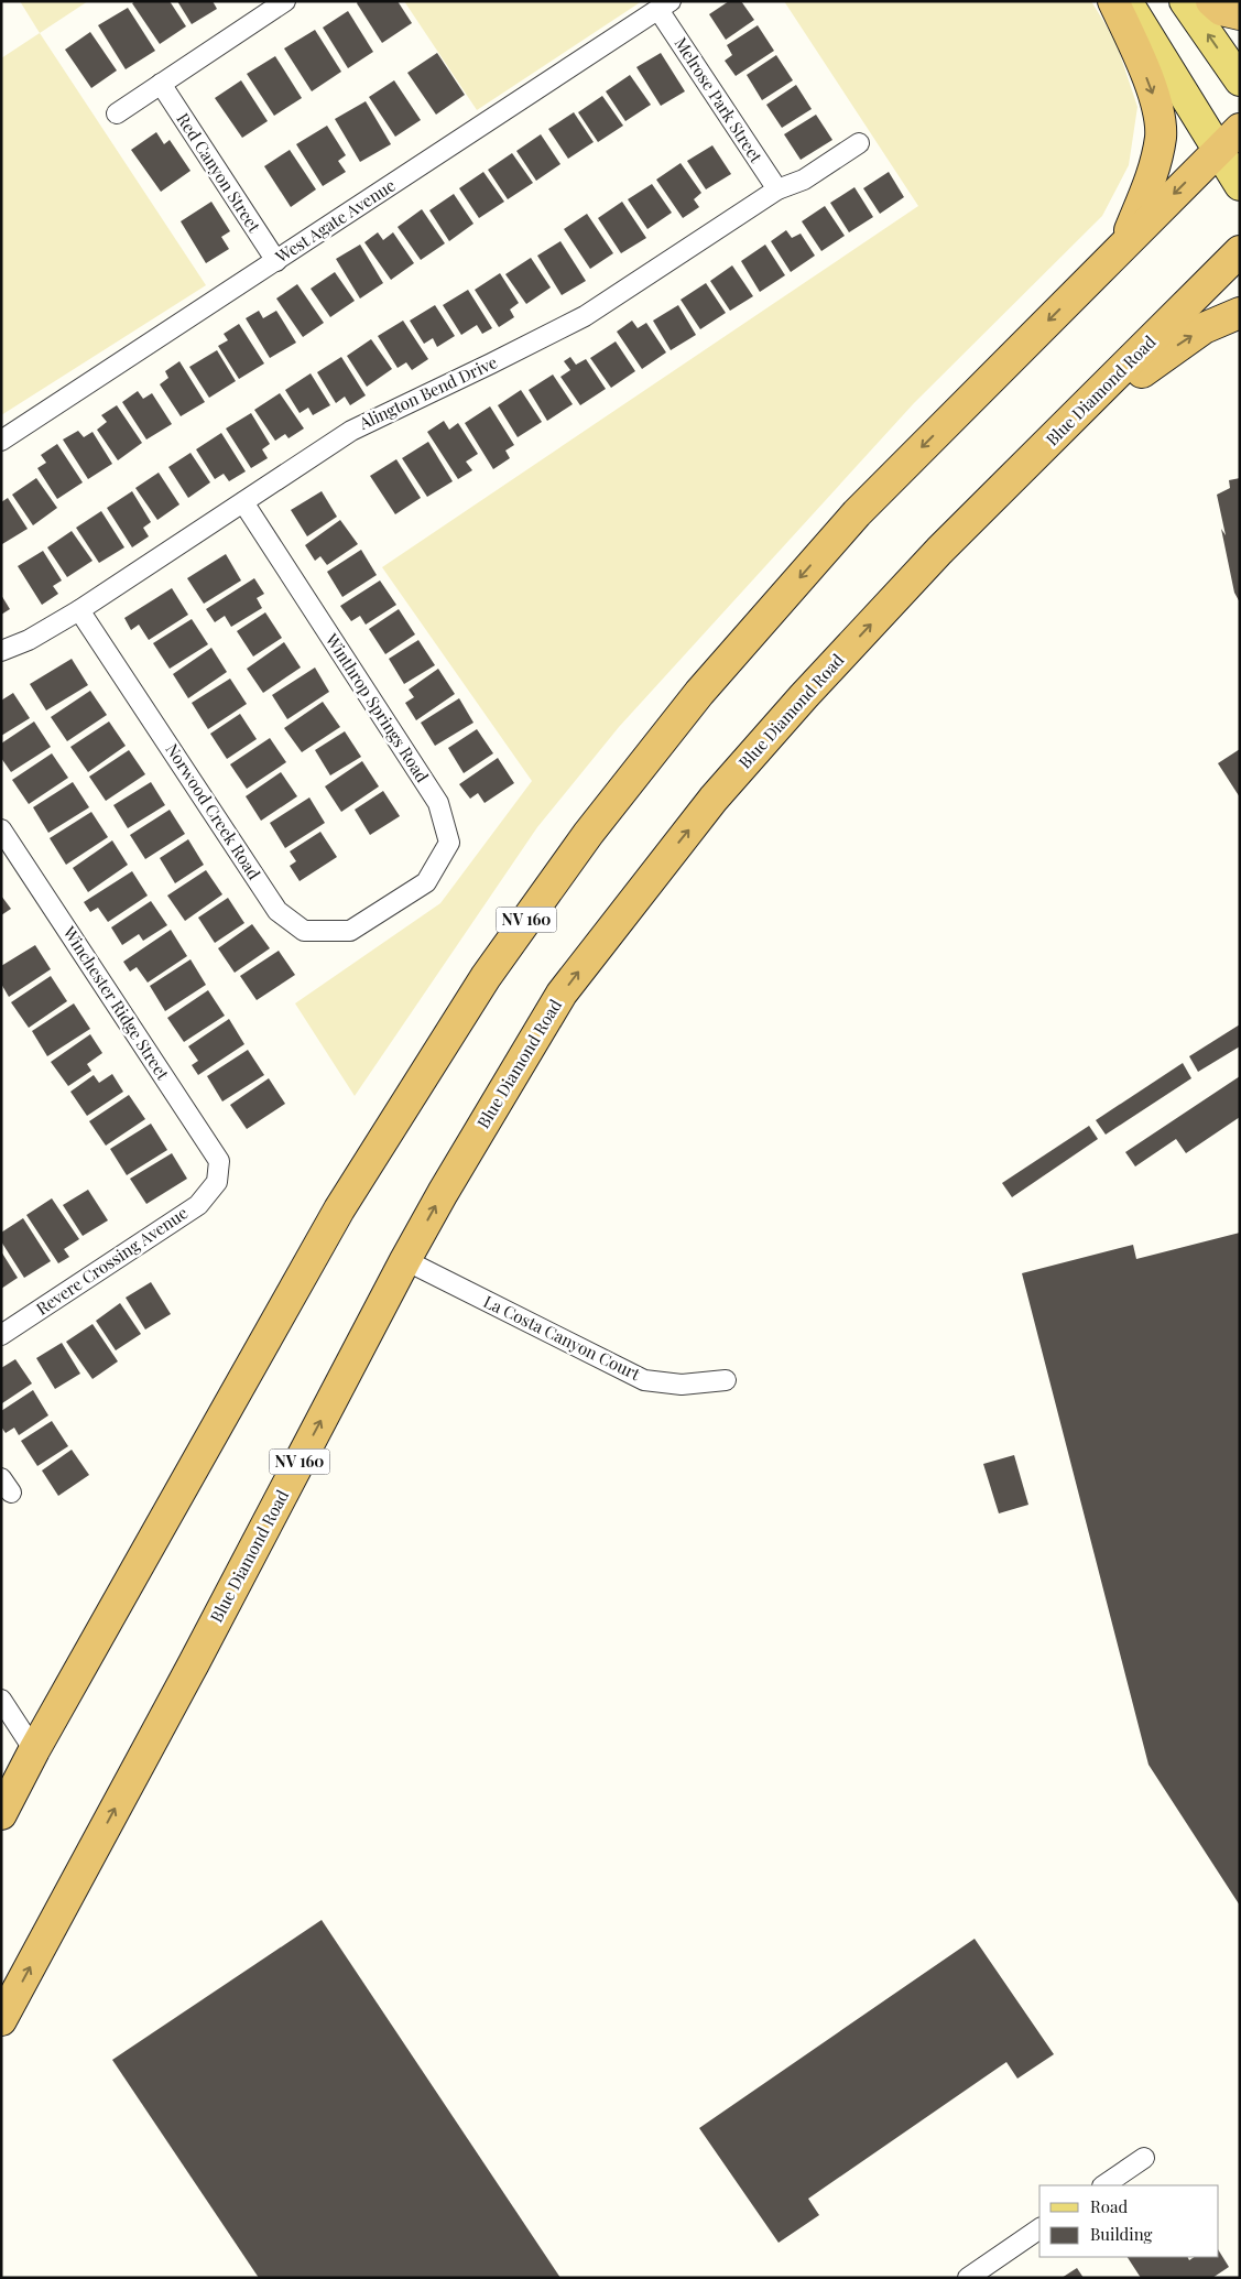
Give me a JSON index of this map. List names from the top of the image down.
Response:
{
  "streets": {
    "highway": ["Blue Diamond Road", "NV 160"],
    "street": [
      "Melrose Park Street",
      "Red Canyon Street",
      "West Agate Avenue",
      "Alington Bend Drive",
      "Winthrop Springs Road",
      "Norwood Creek Road",
      "Winchester Ridge Street",
      "Revere Crossing Avenue",
      "La Costa Canyon Court"
    ]
  },
  "crossings": [
    ["Melrose Park Street", "West Agate Avenue"],
    ["Melrose Park Street", "Alington Bend Drive"],
    ["Red Canyon Street", "West Agate Avenue"],
    ["Blue Diamond Road", "La Costa Canyon Court"],
    ["Alington Bend Drive", "Winthrop Springs Road"],
    ["Alington Bend Drive", "Norwood Creek Road"],
    ["Winthrop Springs Road", "Norwood Creek Road"],
    ["Winchester Ridge Street", "Revere Crossing Avenue"]
  ],
  "legend": ["Road", "Building"]
}
